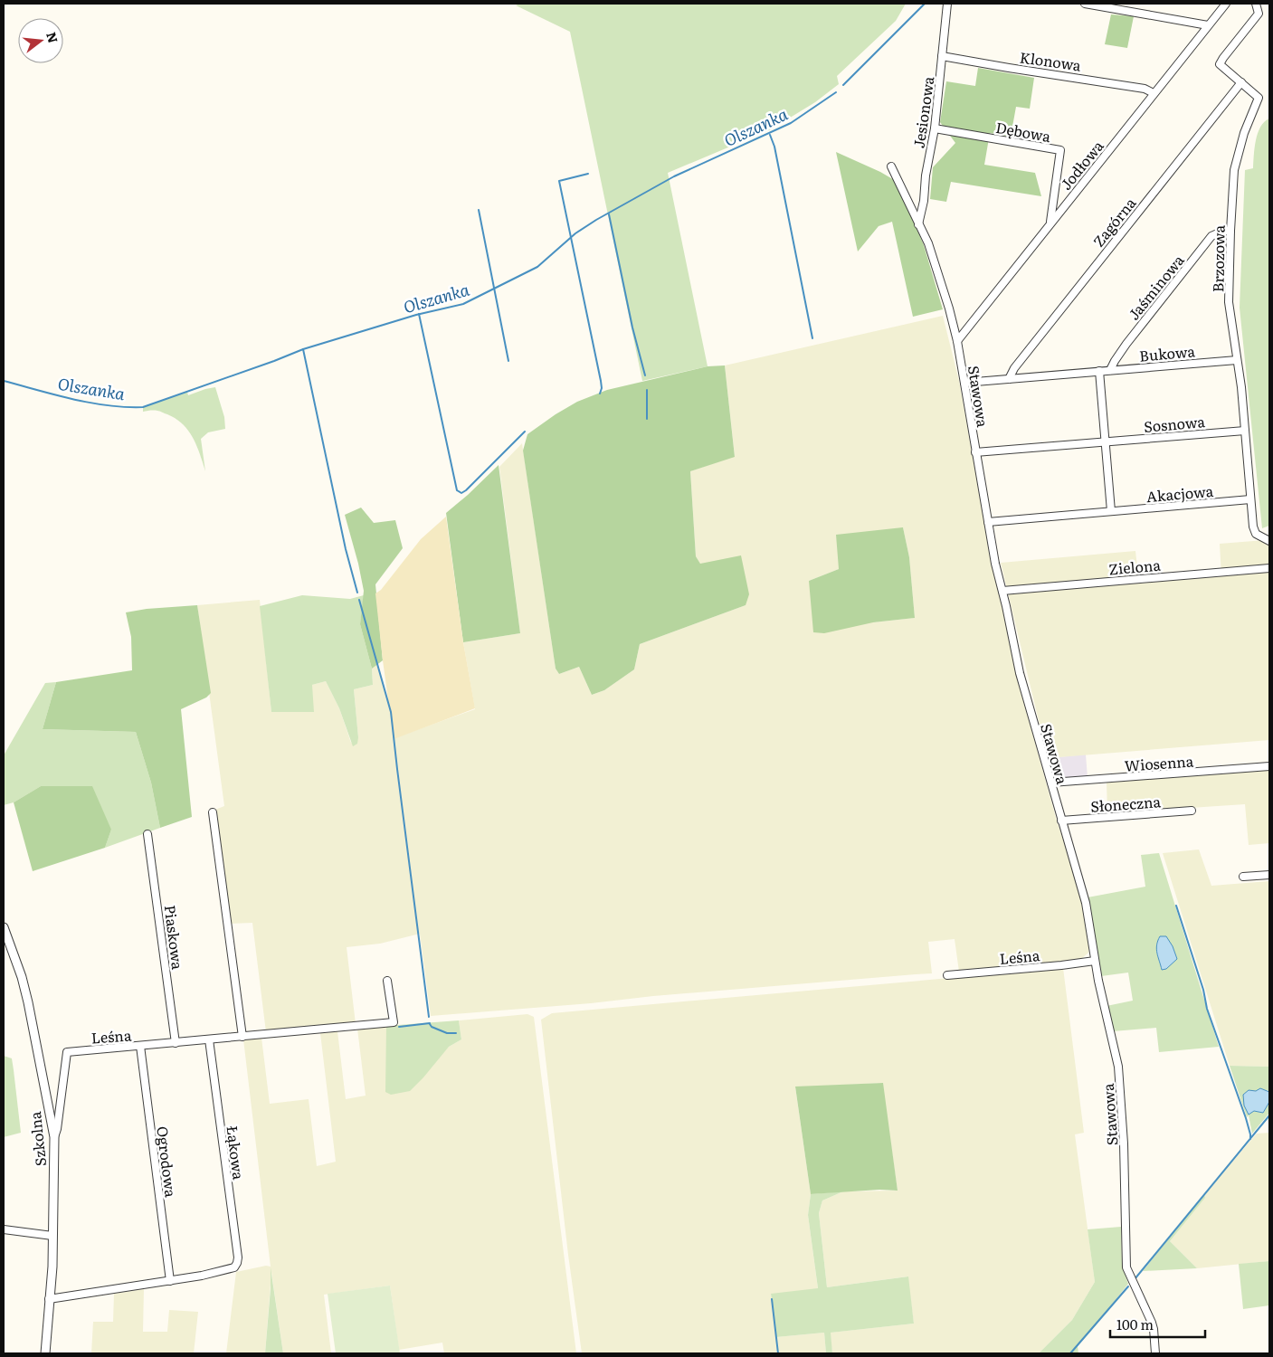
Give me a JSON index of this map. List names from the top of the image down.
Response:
{
  "streets": {
    "street": [
      "Klonowa",
      "Jesionowa",
      "Dębowa",
      "Jodłowa",
      "Zagórna",
      "Brzozowa",
      "Jaśminowa",
      "Bukowa",
      "Stawowa",
      "Sosnowa",
      "Akacjowa",
      "Zielona",
      "Wiosenna",
      "Słoneczna",
      "Piaskowa",
      "Leśna",
      "Szkolna",
      "Łąkowa",
      "Ogrodowa"
    ]
  },
  "crossings": [
    ["Klonowa", "Jesionowa"],
    ["Klonowa", "Jodłowa"],
    ["Jesionowa", "Dębowa"],
    ["Jesionowa", "Stawowa"],
    ["Dębowa", "Jodłowa"],
    ["Jodłowa", "Stawowa"],
    ["Zagórna", "Brzozowa"],
    ["Zagórna", "Bukowa"],
    ["Brzozowa", "Jaśminowa"],
    ["Brzozowa", "Bukowa"],
    ["Brzozowa", "Sosnowa"],
    ["Brzozowa", "Akacjowa"],
    ["Jaśminowa", "Bukowa"],
    ["Bukowa", "Stawowa"],
    ["Stawowa", "Sosnowa"],
    ["Stawowa", "Akacjowa"],
    ["Stawowa", "Zielona"],
    ["Stawowa", "Wiosenna"],
    ["Stawowa", "Słoneczna"],
    ["Stawowa", "Leśna"],
    ["Piaskowa", "Leśna"],
    ["Leśna", "Szkolna"],
    ["Leśna", "Łąkowa"],
    ["Leśna", "Ogrodowa"],
    ["Łąkowa", "Ogrodowa"]
  ],
  "water": ["Olszanka"],
  "scale_bar": "100 m",
  "north": "right"
}
